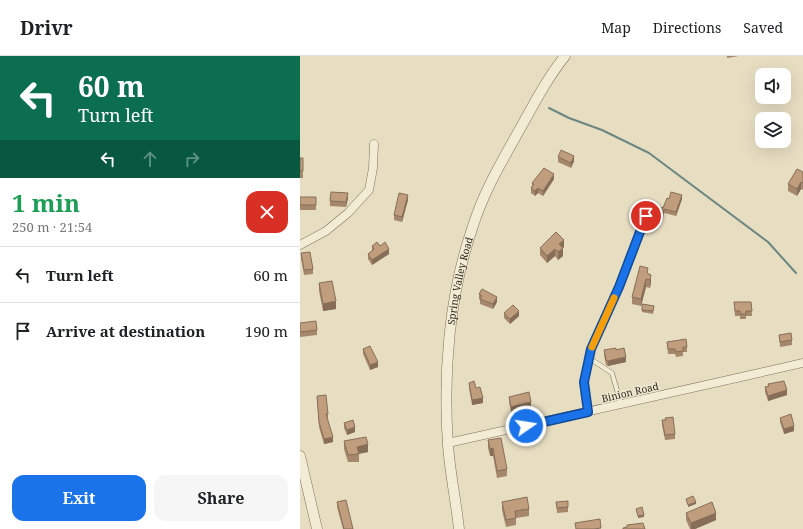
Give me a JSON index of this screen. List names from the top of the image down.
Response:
{
  "streets": {
    "street": ["Spring Valley Road", "Binion Road"]
  },
  "crossings": [
    ["Spring Valley Road", "Binion Road"]
  ],
  "page": {
    "header": "Drivr",
    "nav": ["Map", "Directions", "Saved"],
    "turn": ["60 m", "Turn left"],
    "heading": ["1 min", "250 m · 21:54"],
    "list": [
      {
        "name": "Turn left",
        "value": "60 m"
      },
      {
        "name": "Arrive at destination",
        "value": "190 m"
      }
    ],
    "buttons": ["Exit", "Share"]
  }
}
